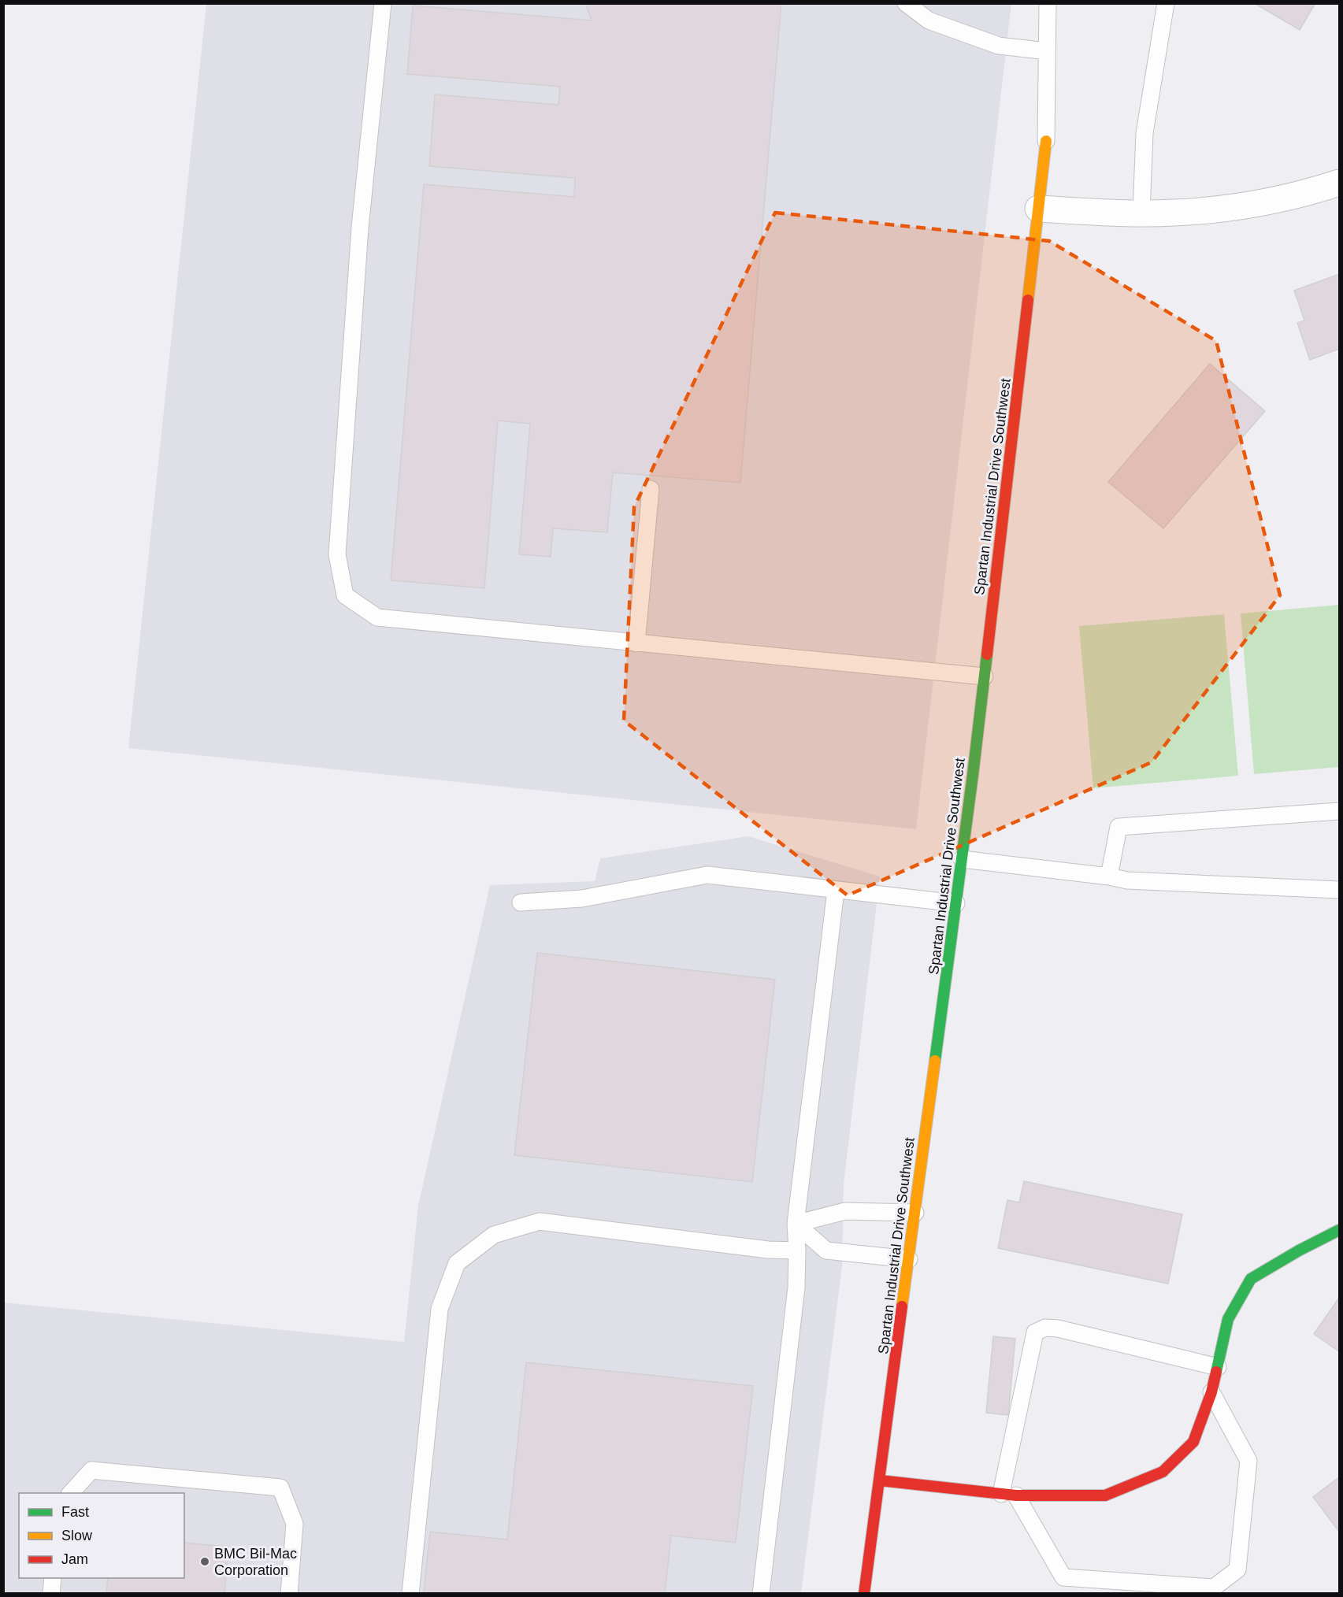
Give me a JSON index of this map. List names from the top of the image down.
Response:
{
  "streets": {
    "street": ["Spartan Industrial Drive Southwest"]
  },
  "places": ["BMC Bil-Mac Corporation"],
  "legend": ["Fast", "Slow", "Jam"]
}
